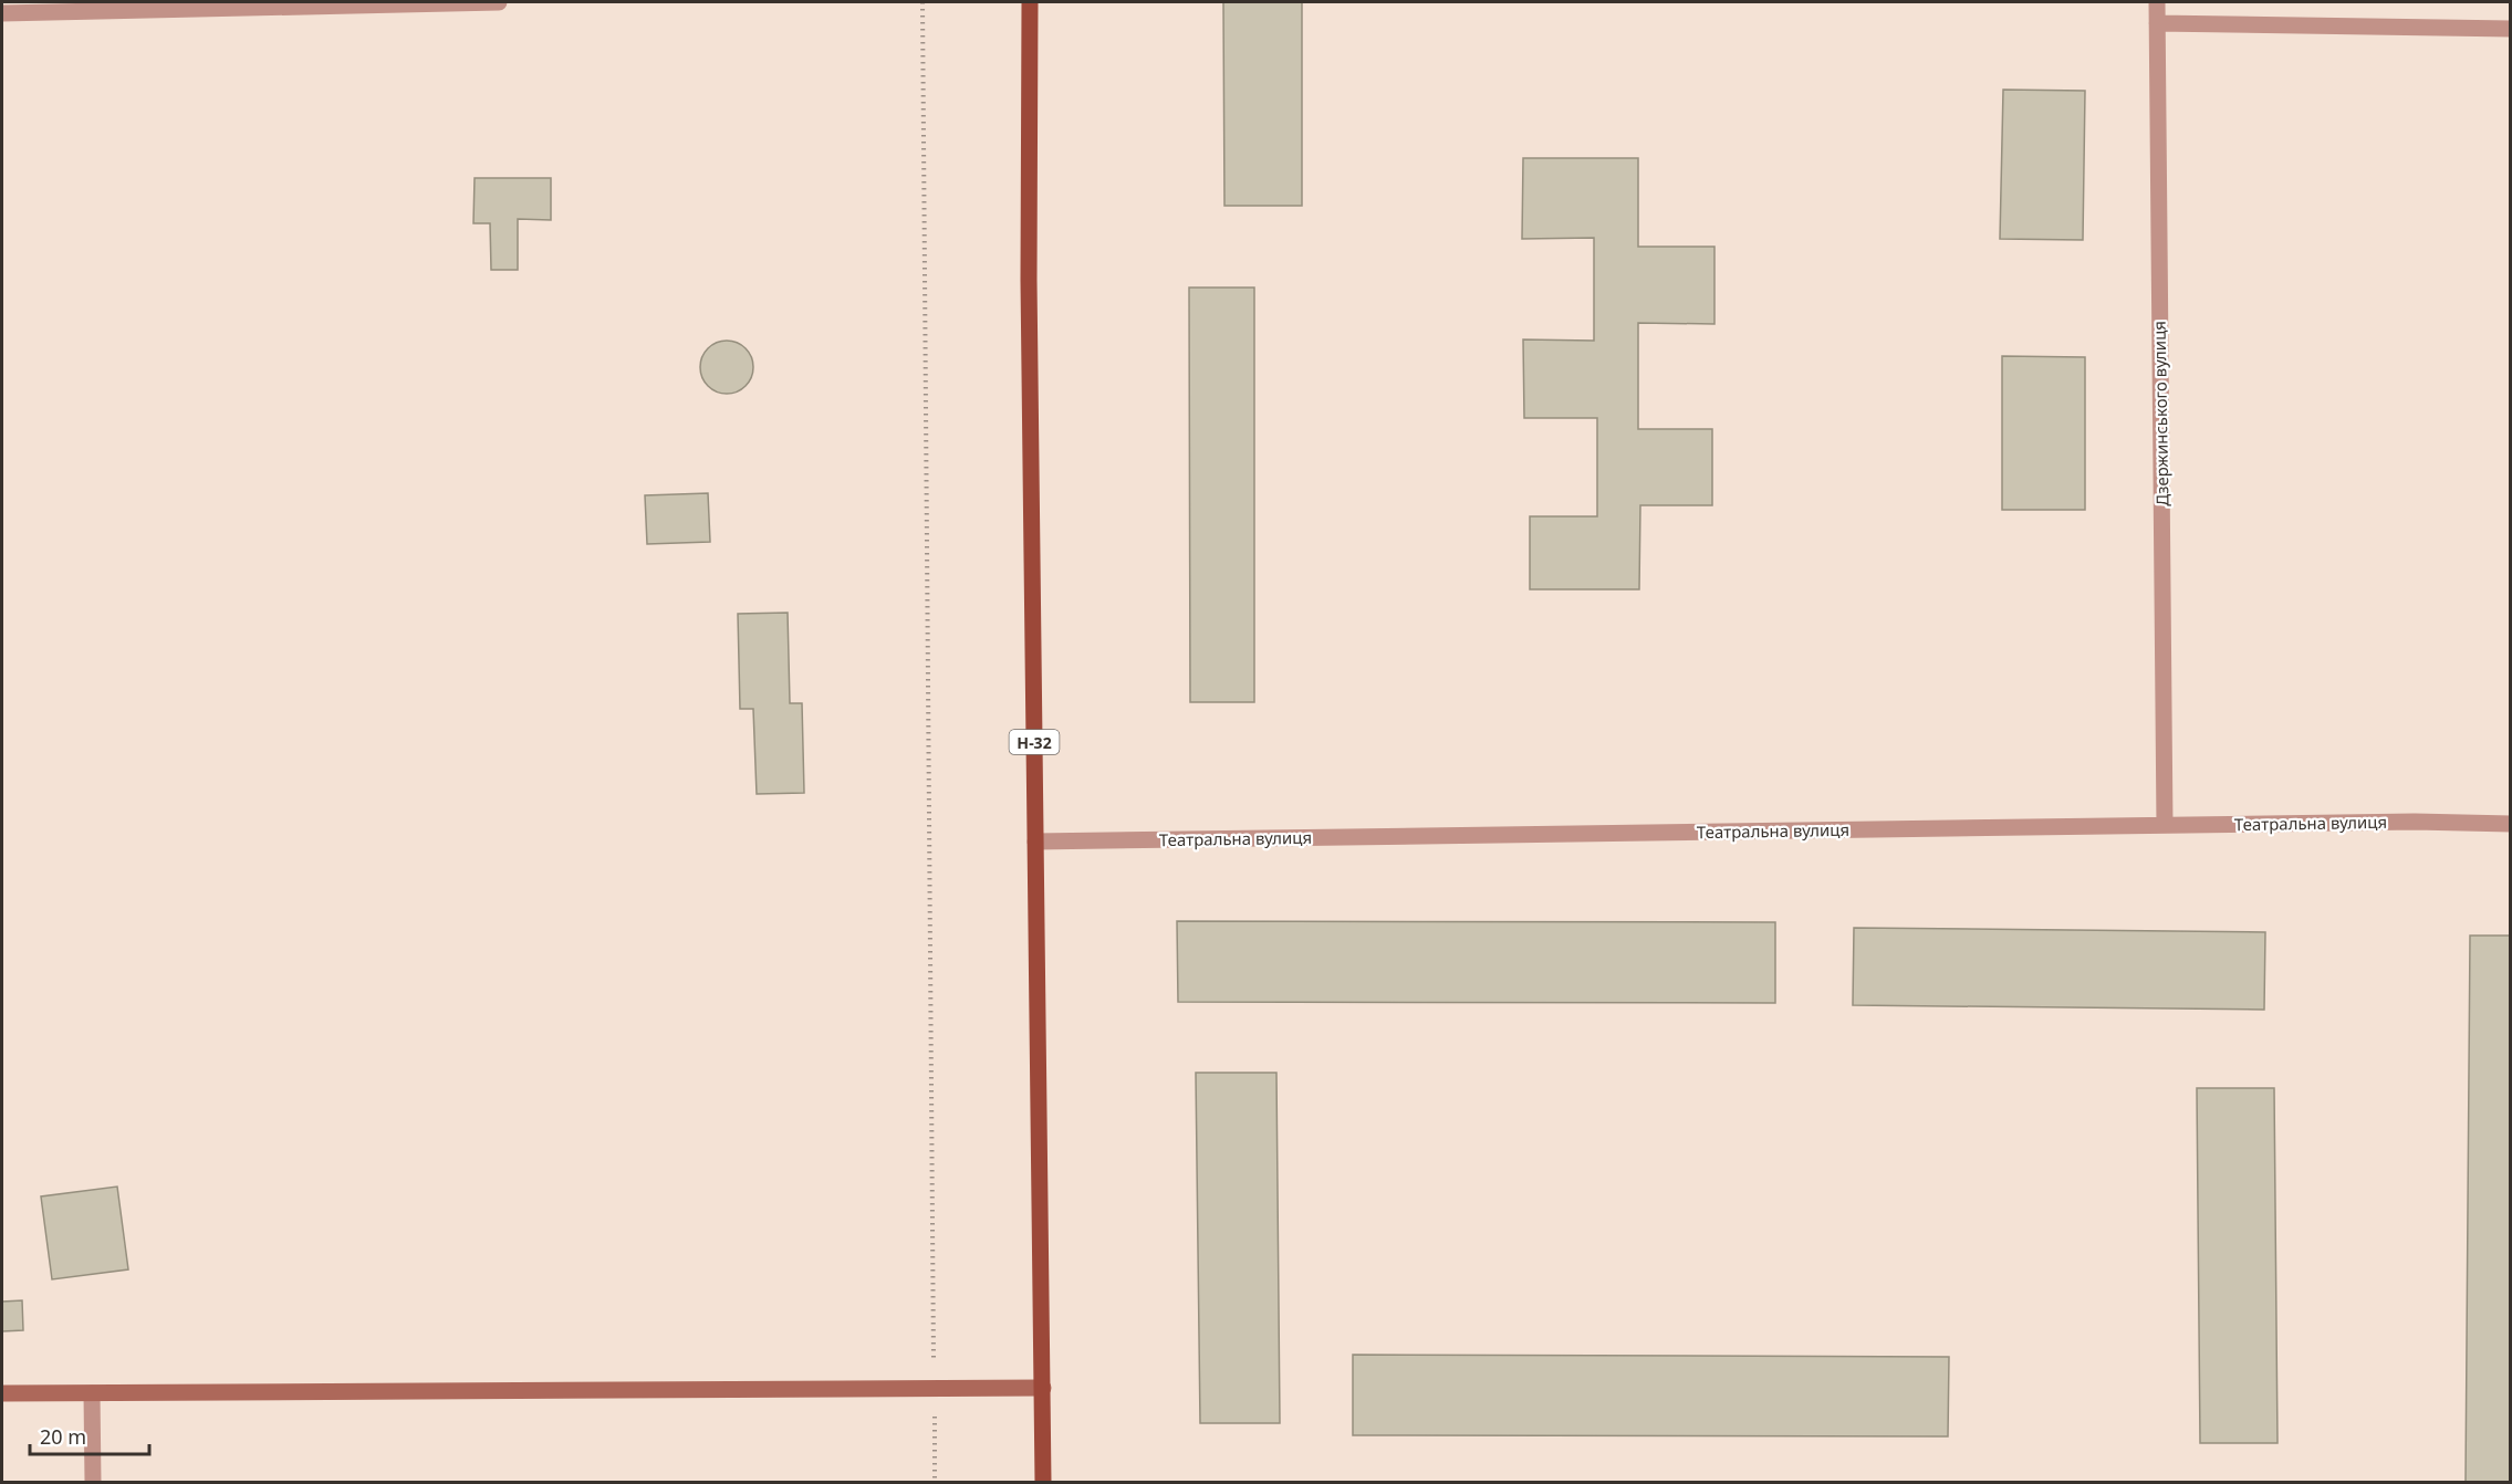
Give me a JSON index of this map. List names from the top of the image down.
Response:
{
  "streets": {
    "main road": ["Н-32"],
    "street": ["Дзержинського вулиця", "Театральна вулиця"]
  },
  "crossings": [
    ["Дзержинського вулиця", "Театральна вулиця"],
    ["Н-32", "Театральна вулиця"]
  ],
  "scale_bar": "20 m"
}
